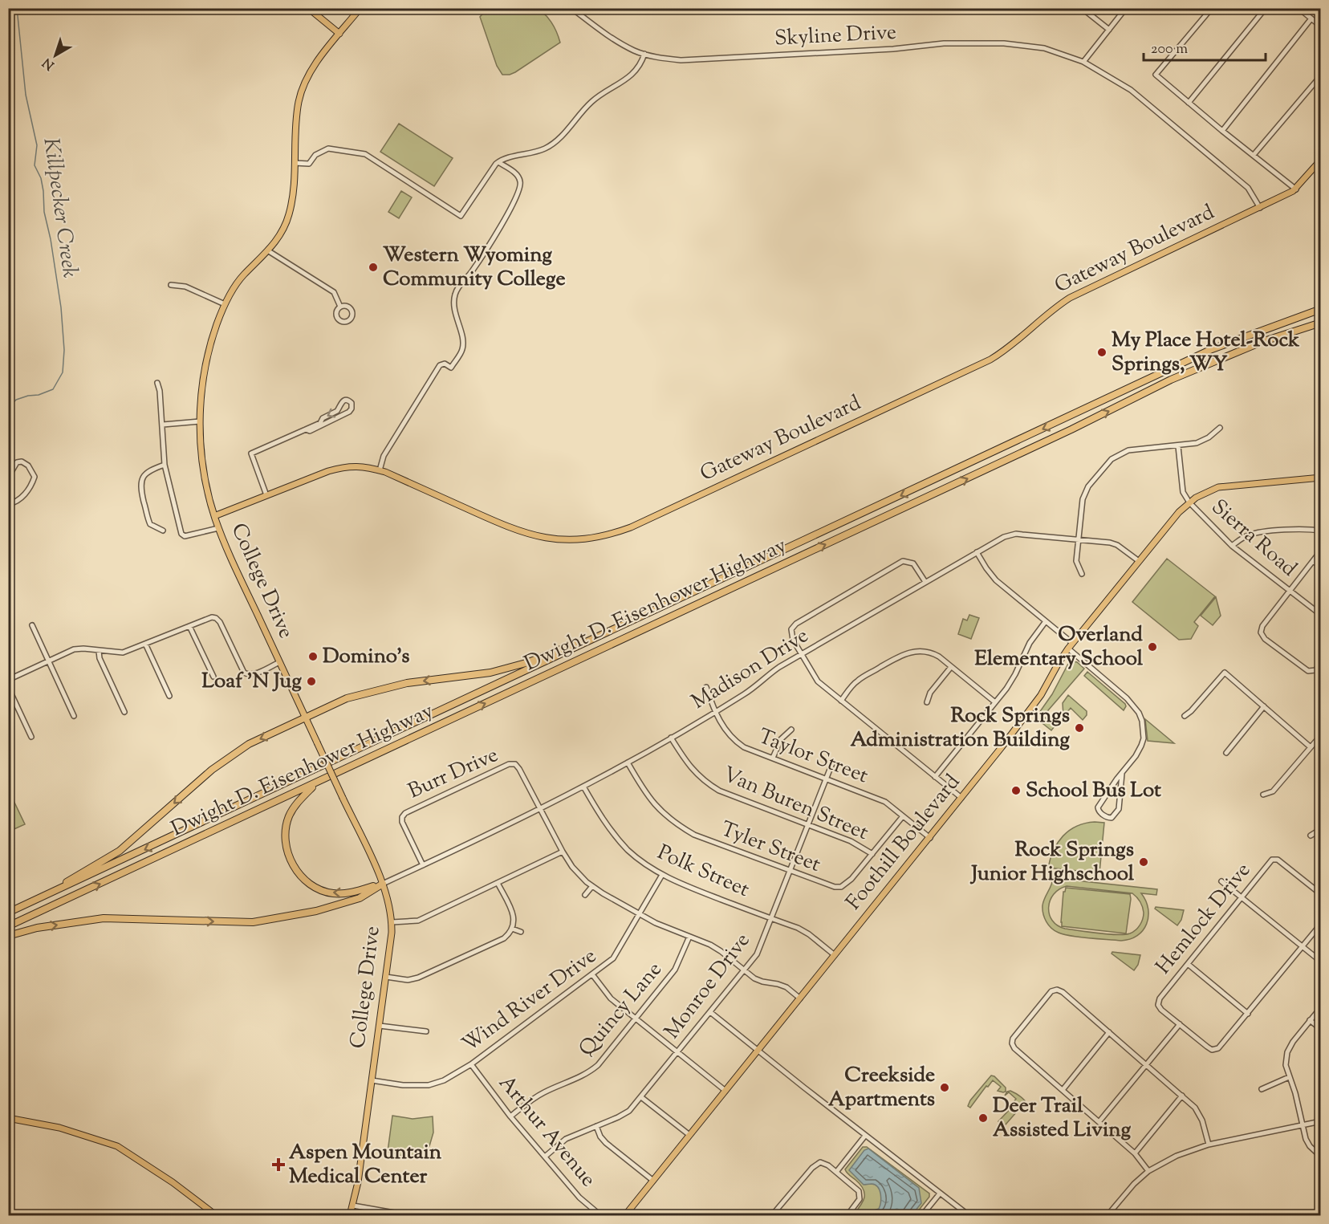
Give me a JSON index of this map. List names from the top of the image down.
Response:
{
  "streets": {
    "highway": ["Dwight D. Eisenhower Highway"],
    "main road": ["Gateway Boulevard", "College Drive", "Foothill Boulevard"],
    "street": [
      "Skyline Drive",
      "Sierra Road",
      "Madison Drive",
      "Taylor Street",
      "Burr Drive",
      "Van Buren Street",
      "Tyler Street",
      "Polk Street",
      "Hemlock Drive",
      "Monroe Drive",
      "Wind River Drive",
      "Quincy Lane",
      "Arthur Avenue"
    ]
  },
  "crossings": [
    ["Skyline Drive", "Gateway Boulevard"],
    ["Gateway Boulevard", "College Drive"],
    ["Sierra Road", "Foothill Boulevard"],
    ["College Drive", "Madison Drive"],
    ["College Drive", "Wind River Drive"],
    ["Madison Drive", "Taylor Street"],
    ["Madison Drive", "Burr Drive"],
    ["Madison Drive", "Van Buren Street"],
    ["Madison Drive", "Foothill Boulevard"],
    ["Madison Drive", "Tyler Street"],
    ["Madison Drive", "Polk Street"],
    ["Taylor Street", "Foothill Boulevard"],
    ["Taylor Street", "Tyler Street"],
    ["Taylor Street", "Monroe Drive"],
    ["Van Buren Street", "Tyler Street"],
    ["Van Buren Street", "Monroe Drive"],
    ["Foothill Boulevard", "Polk Street"],
    ["Tyler Street", "Monroe Drive"],
    ["Polk Street", "Monroe Drive"],
    ["Polk Street", "Wind River Drive"],
    ["Monroe Drive", "Arthur Avenue"],
    ["Wind River Drive", "Arthur Avenue"],
    ["Quincy Lane", "Arthur Avenue"]
  ],
  "water": ["Killpecker Creek"],
  "places": {
    "other": [
      "Western Wyoming Community College",
      "My Place Hotel-Rock Springs, WY",
      "Overland Elementary School",
      "Domino's",
      "Loaf 'N Jug",
      "Rock Springs Administration Building",
      "School Bus Lot",
      "Rock Springs Junior Highschool",
      "Creekside Apartments",
      "Deer Trail Assisted Living"
    ],
    "health": ["Aspen Mountain Medical Center"]
  },
  "scale_bar": "200 m",
  "north": "bottom left"
}
